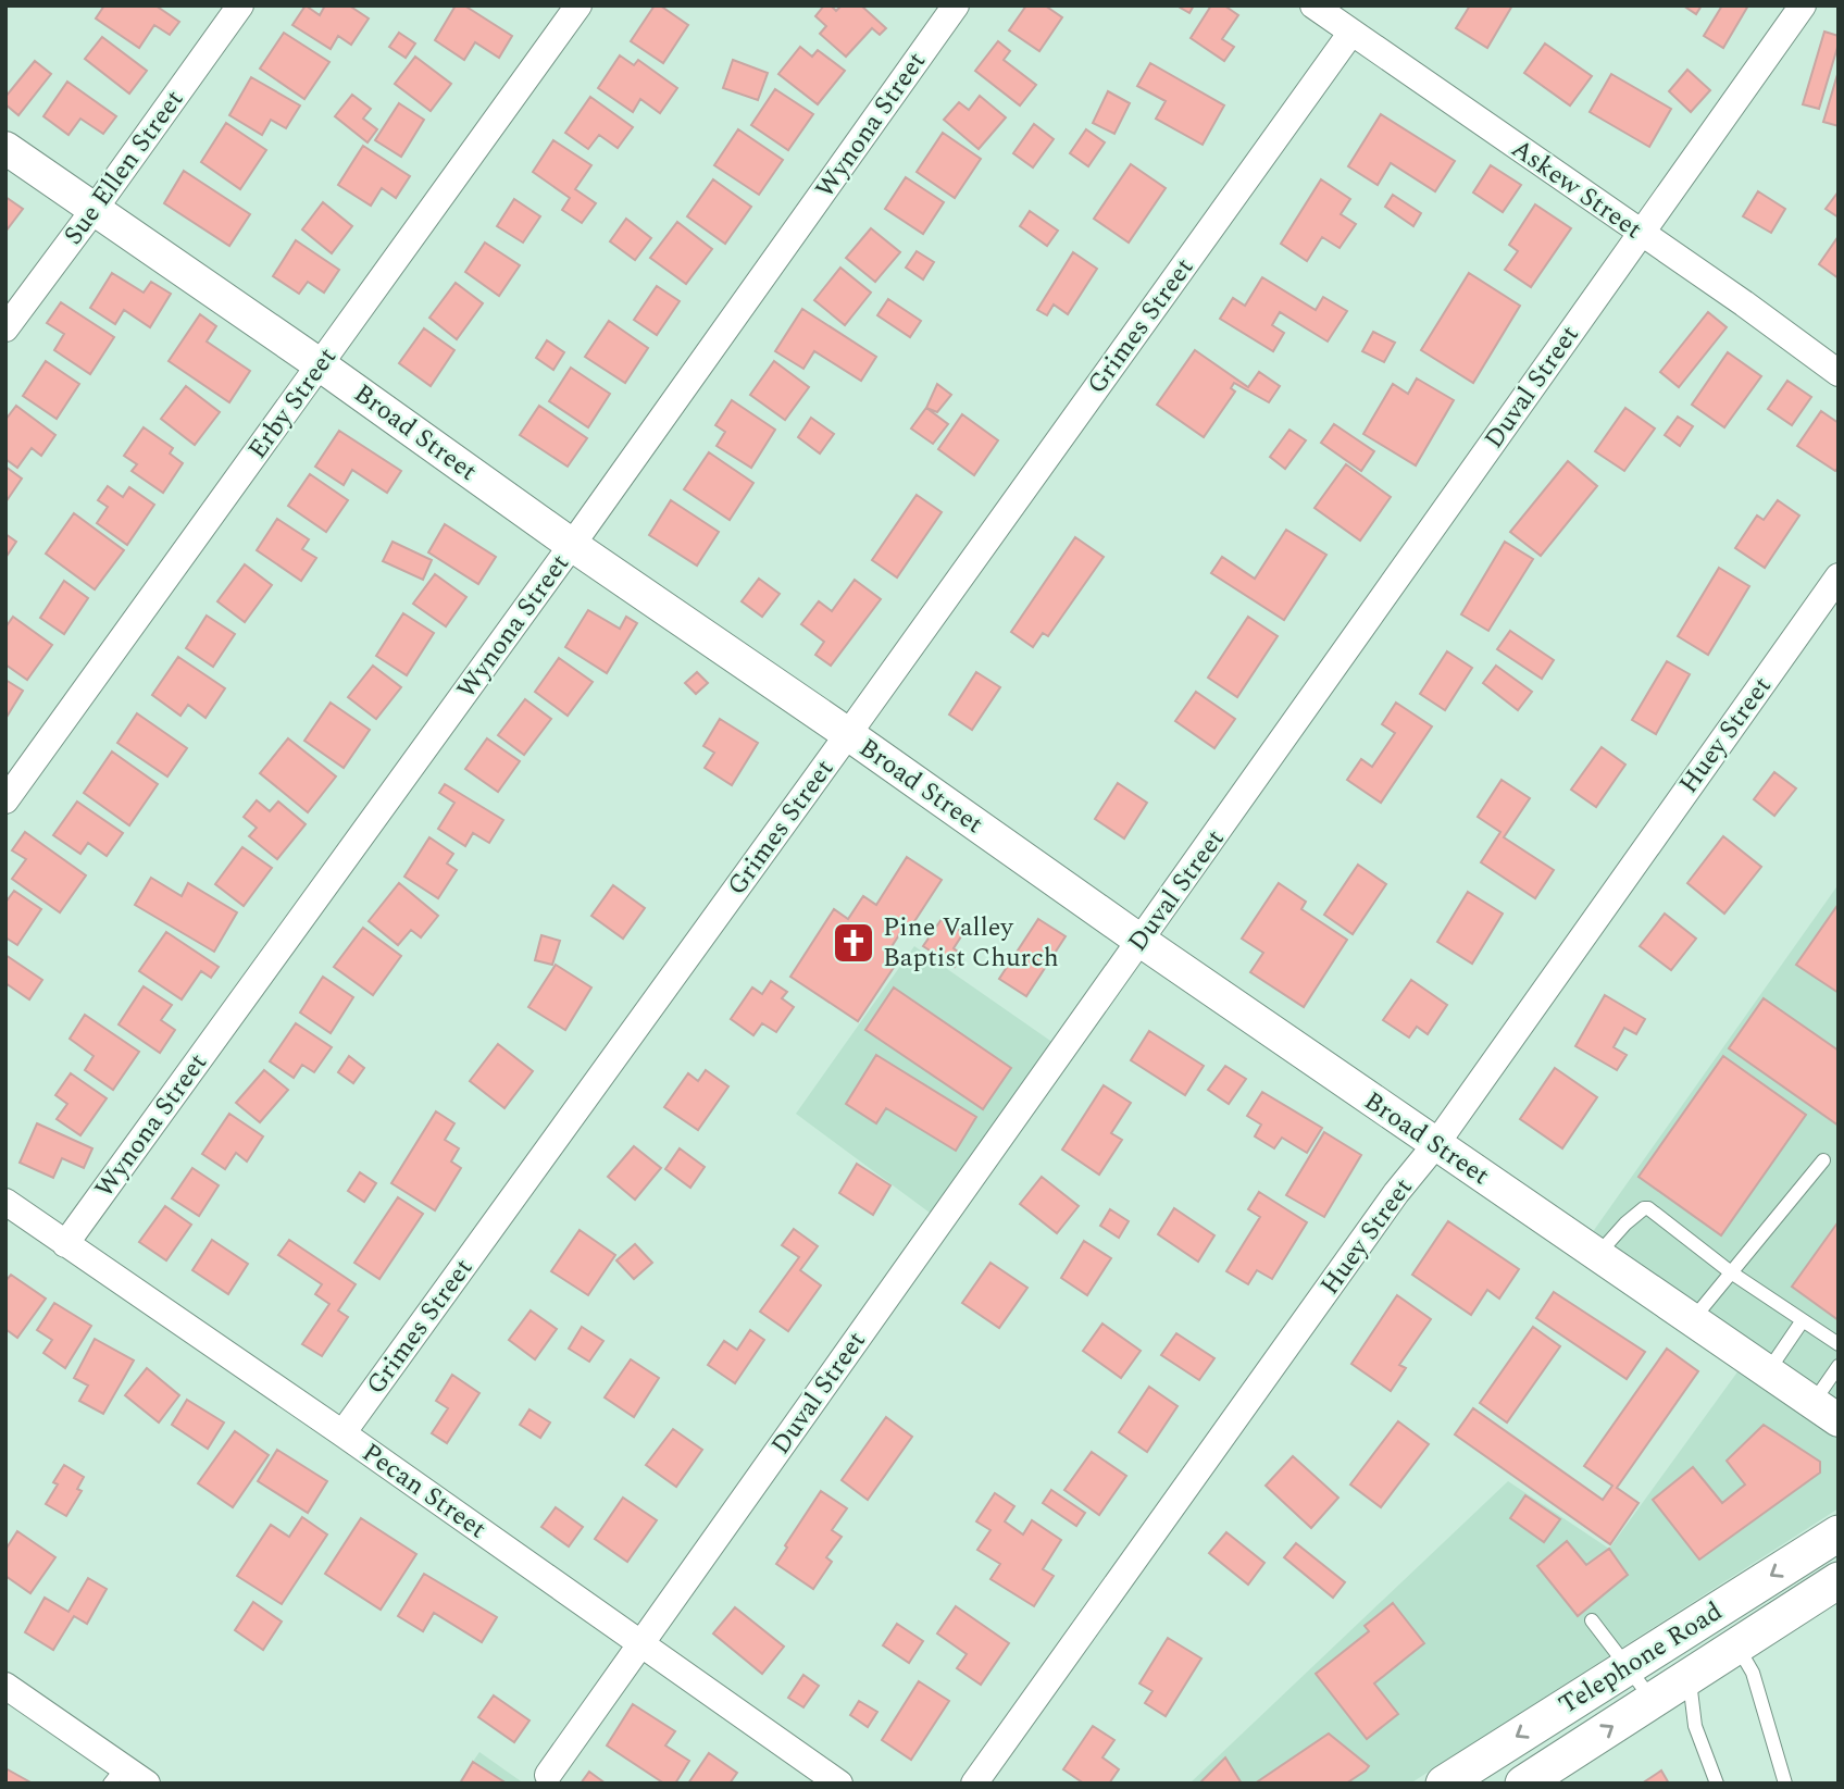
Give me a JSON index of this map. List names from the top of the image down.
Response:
{
  "streets": {
    "main road": ["Telephone Road"],
    "street": [
      "Wynona Street",
      "Sue Ellen Street",
      "Askew Street",
      "Grimes Street",
      "Duval Street",
      "Erby Street",
      "Broad Street",
      "Huey Street",
      "Pecan Street"
    ]
  },
  "crossings": [
    ["Wynona Street", "Broad Street"],
    ["Wynona Street", "Pecan Street"],
    ["Sue Ellen Street", "Broad Street"],
    ["Askew Street", "Grimes Street"],
    ["Askew Street", "Duval Street"],
    ["Grimes Street", "Broad Street"],
    ["Grimes Street", "Pecan Street"],
    ["Duval Street", "Broad Street"],
    ["Duval Street", "Pecan Street"],
    ["Erby Street", "Broad Street"],
    ["Broad Street", "Huey Street"]
  ],
  "places": {
    "church": ["Pine Valley Baptist Church"]
  }
}
